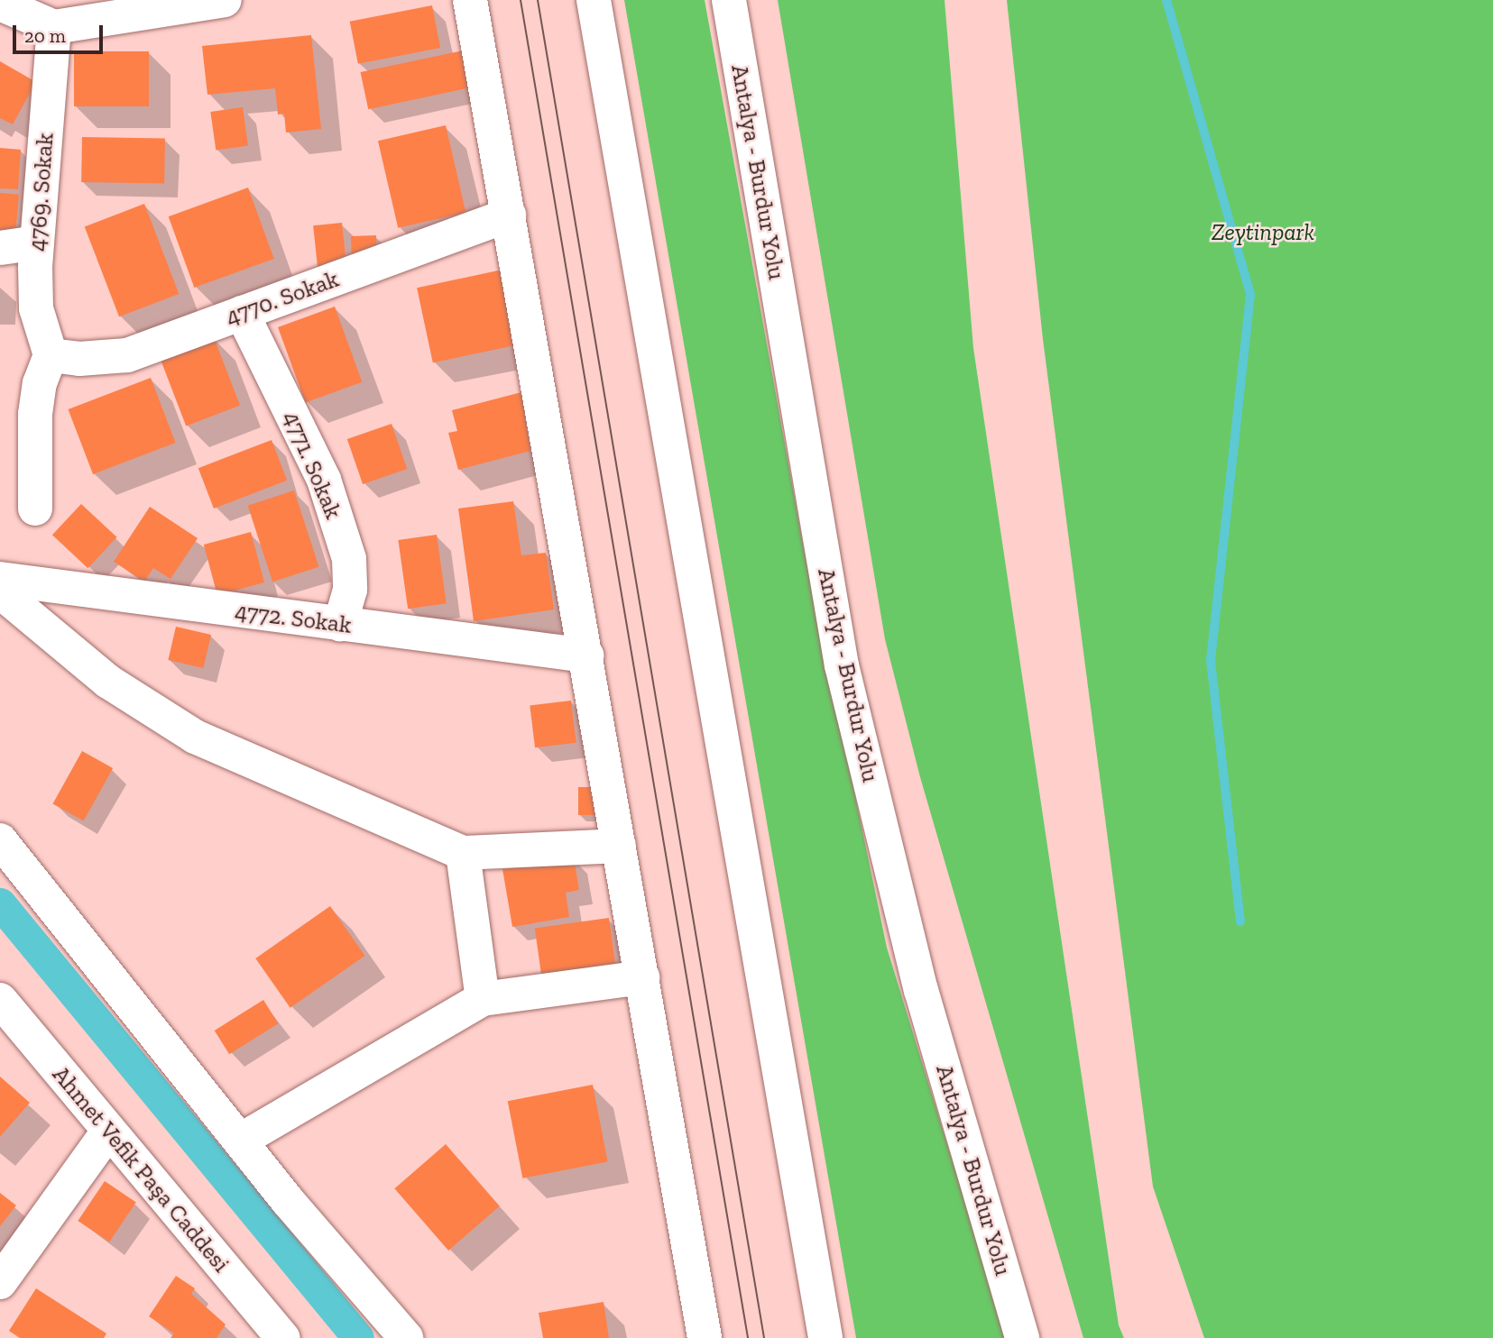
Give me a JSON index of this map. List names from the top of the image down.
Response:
{
  "streets": {
    "main road": [
      "Antalya - Burdur Yolu",
      "4769. Sokak",
      "4770. Sokak",
      "4771. Sokak",
      "4772. Sokak",
      "Ahmet Vefik Paşa Caddesi"
    ]
  },
  "crossings": [
    ["4769. Sokak", "4770. Sokak"],
    ["4770. Sokak", "4771. Sokak"],
    ["4771. Sokak", "4772. Sokak"]
  ],
  "parks": ["Zeytinpark"],
  "scale_bar": "20 m"
}
